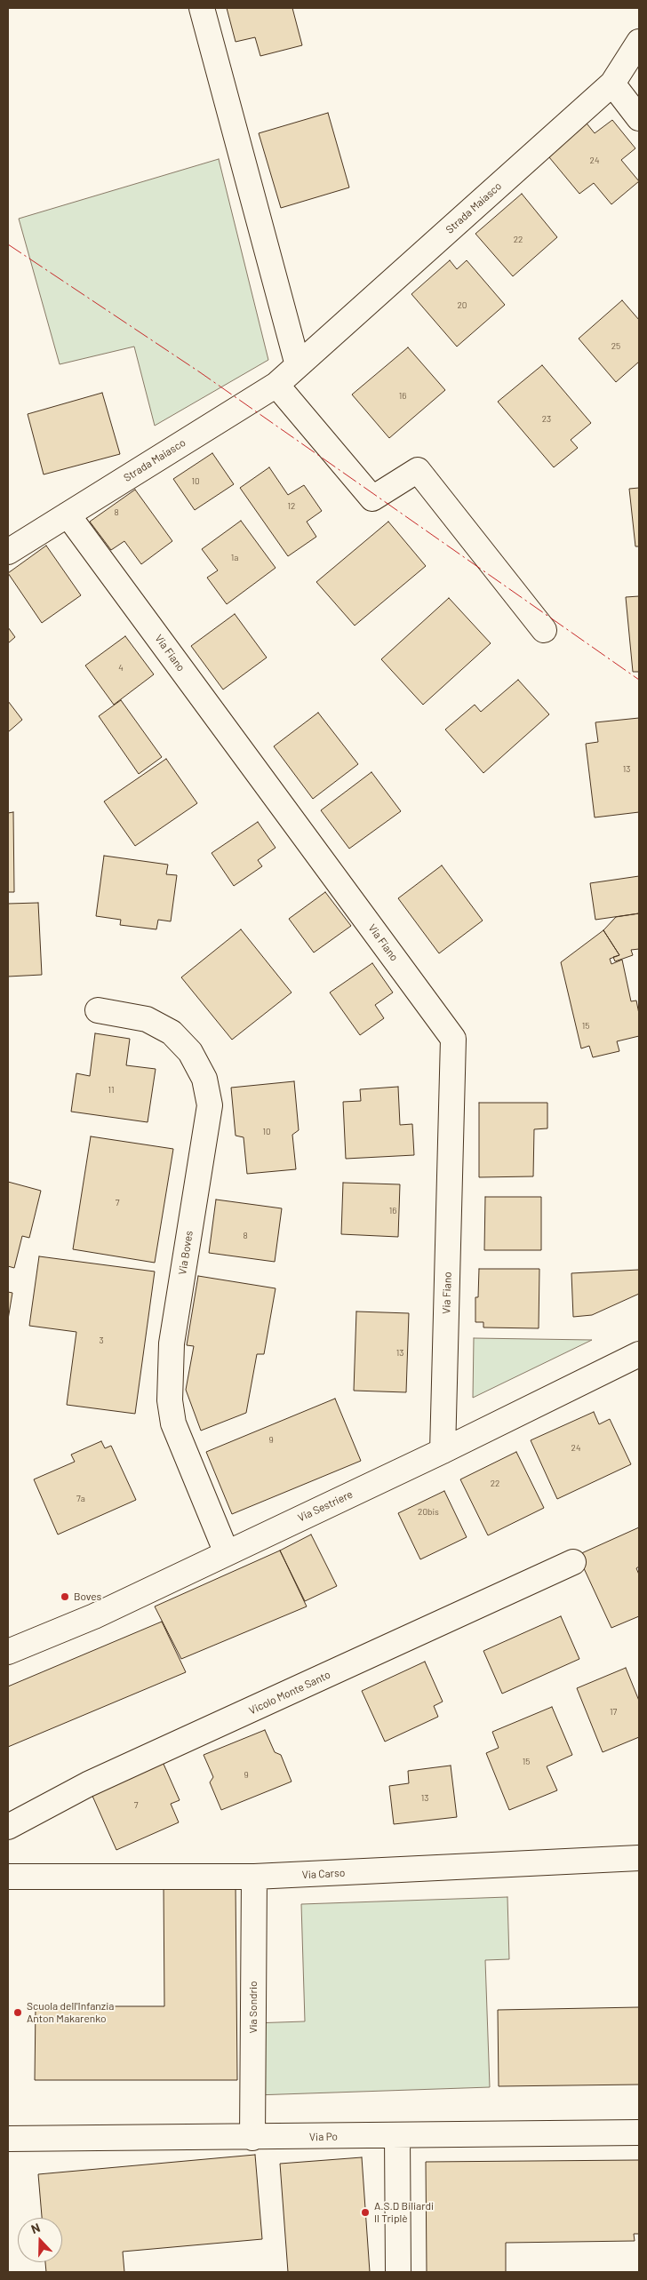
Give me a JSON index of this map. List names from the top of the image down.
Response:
{
  "streets": {
    "street": [
      "Strada Maiasco",
      "Via Fiano",
      "Via Boves",
      "Via Sestriere",
      "Vicolo Monte Santo",
      "Via Carso",
      "Via Sondrio",
      "Via Po"
    ]
  },
  "crossings": [
    ["Strada Maiasco", "Via Fiano"],
    ["Via Fiano", "Via Sestriere"],
    ["Via Boves", "Via Sestriere"],
    ["Via Carso", "Via Sondrio"],
    ["Via Sondrio", "Via Po"]
  ],
  "places": ["Boves", "Scuola dell'Infanzia Anton Makarenko", "A.S.D Biliardi Il Triplè"],
  "house_numbers": [
    "24",
    "22",
    "20",
    "25",
    "16",
    "23",
    "10",
    "12",
    "8",
    "1a",
    "4",
    "13",
    "15",
    "11",
    "10",
    "7",
    "16",
    "8",
    "3",
    "13",
    "9",
    "24",
    "22",
    "7a",
    "20bis",
    "17",
    "15",
    "9",
    "13",
    "7"
  ],
  "north": "top"
}
